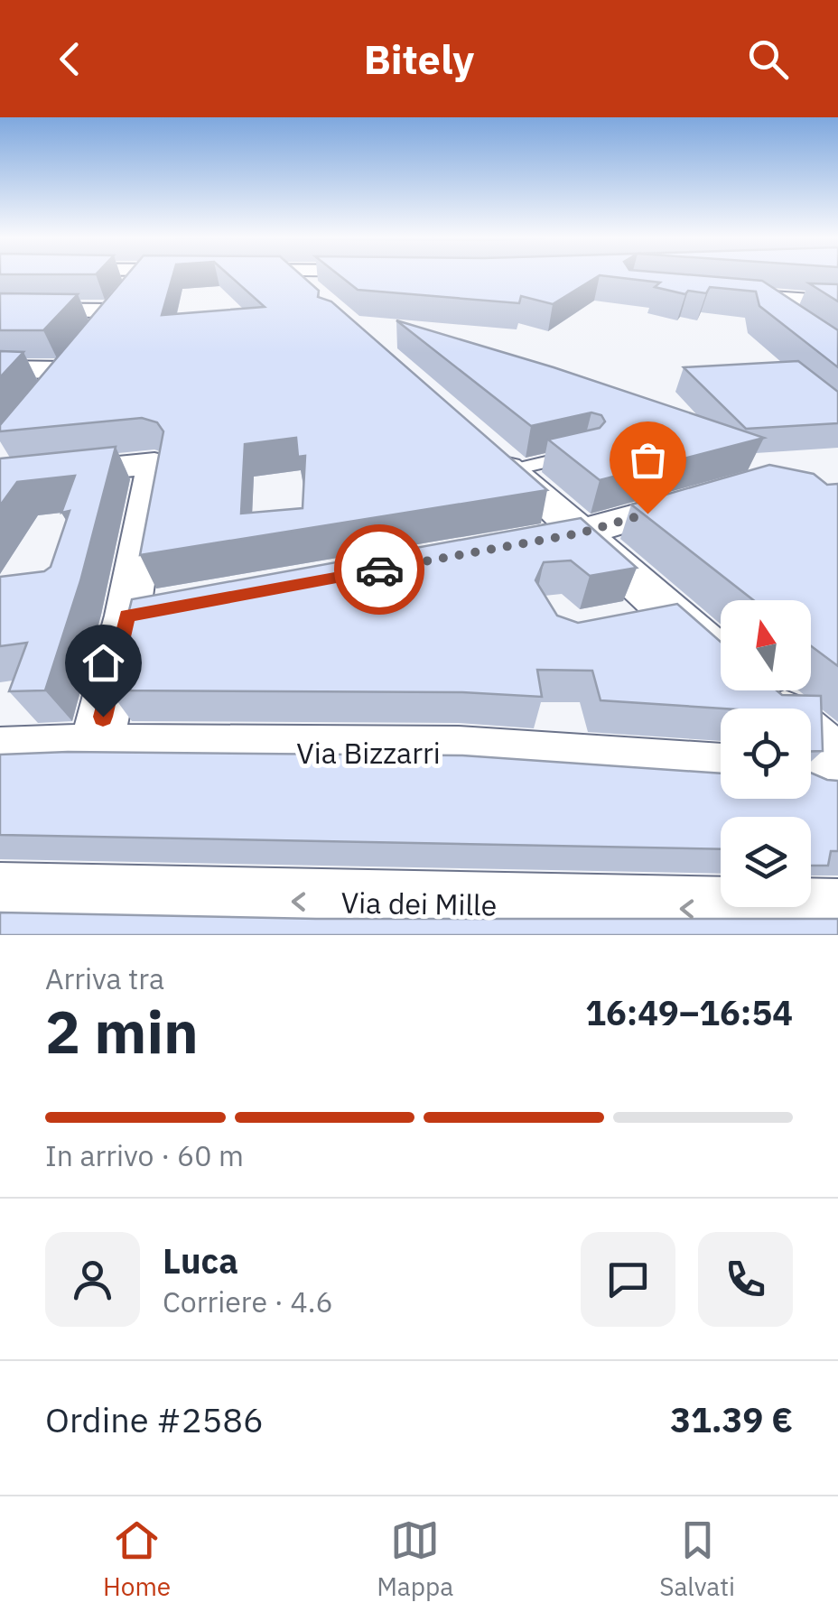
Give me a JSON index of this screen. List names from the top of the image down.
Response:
{
  "streets": {
    "street": ["Via Bizzarri", "Via dei Mille"]
  },
  "one_way": ["Via dei Mille"],
  "north": "top",
  "page": {
    "header": "Bitely",
    "heading": ["2 min", "Arriva tra", "16:49–16:54"],
    "panel": [
      "Luca",
      "Corriere · 4.6",
      "Ordine #2586",
      "31.39 €"
    ],
    "bar": "In arrivo · 60 m",
    "tabs": ["Home", "Mappa", "Salvati"]
  }
}
